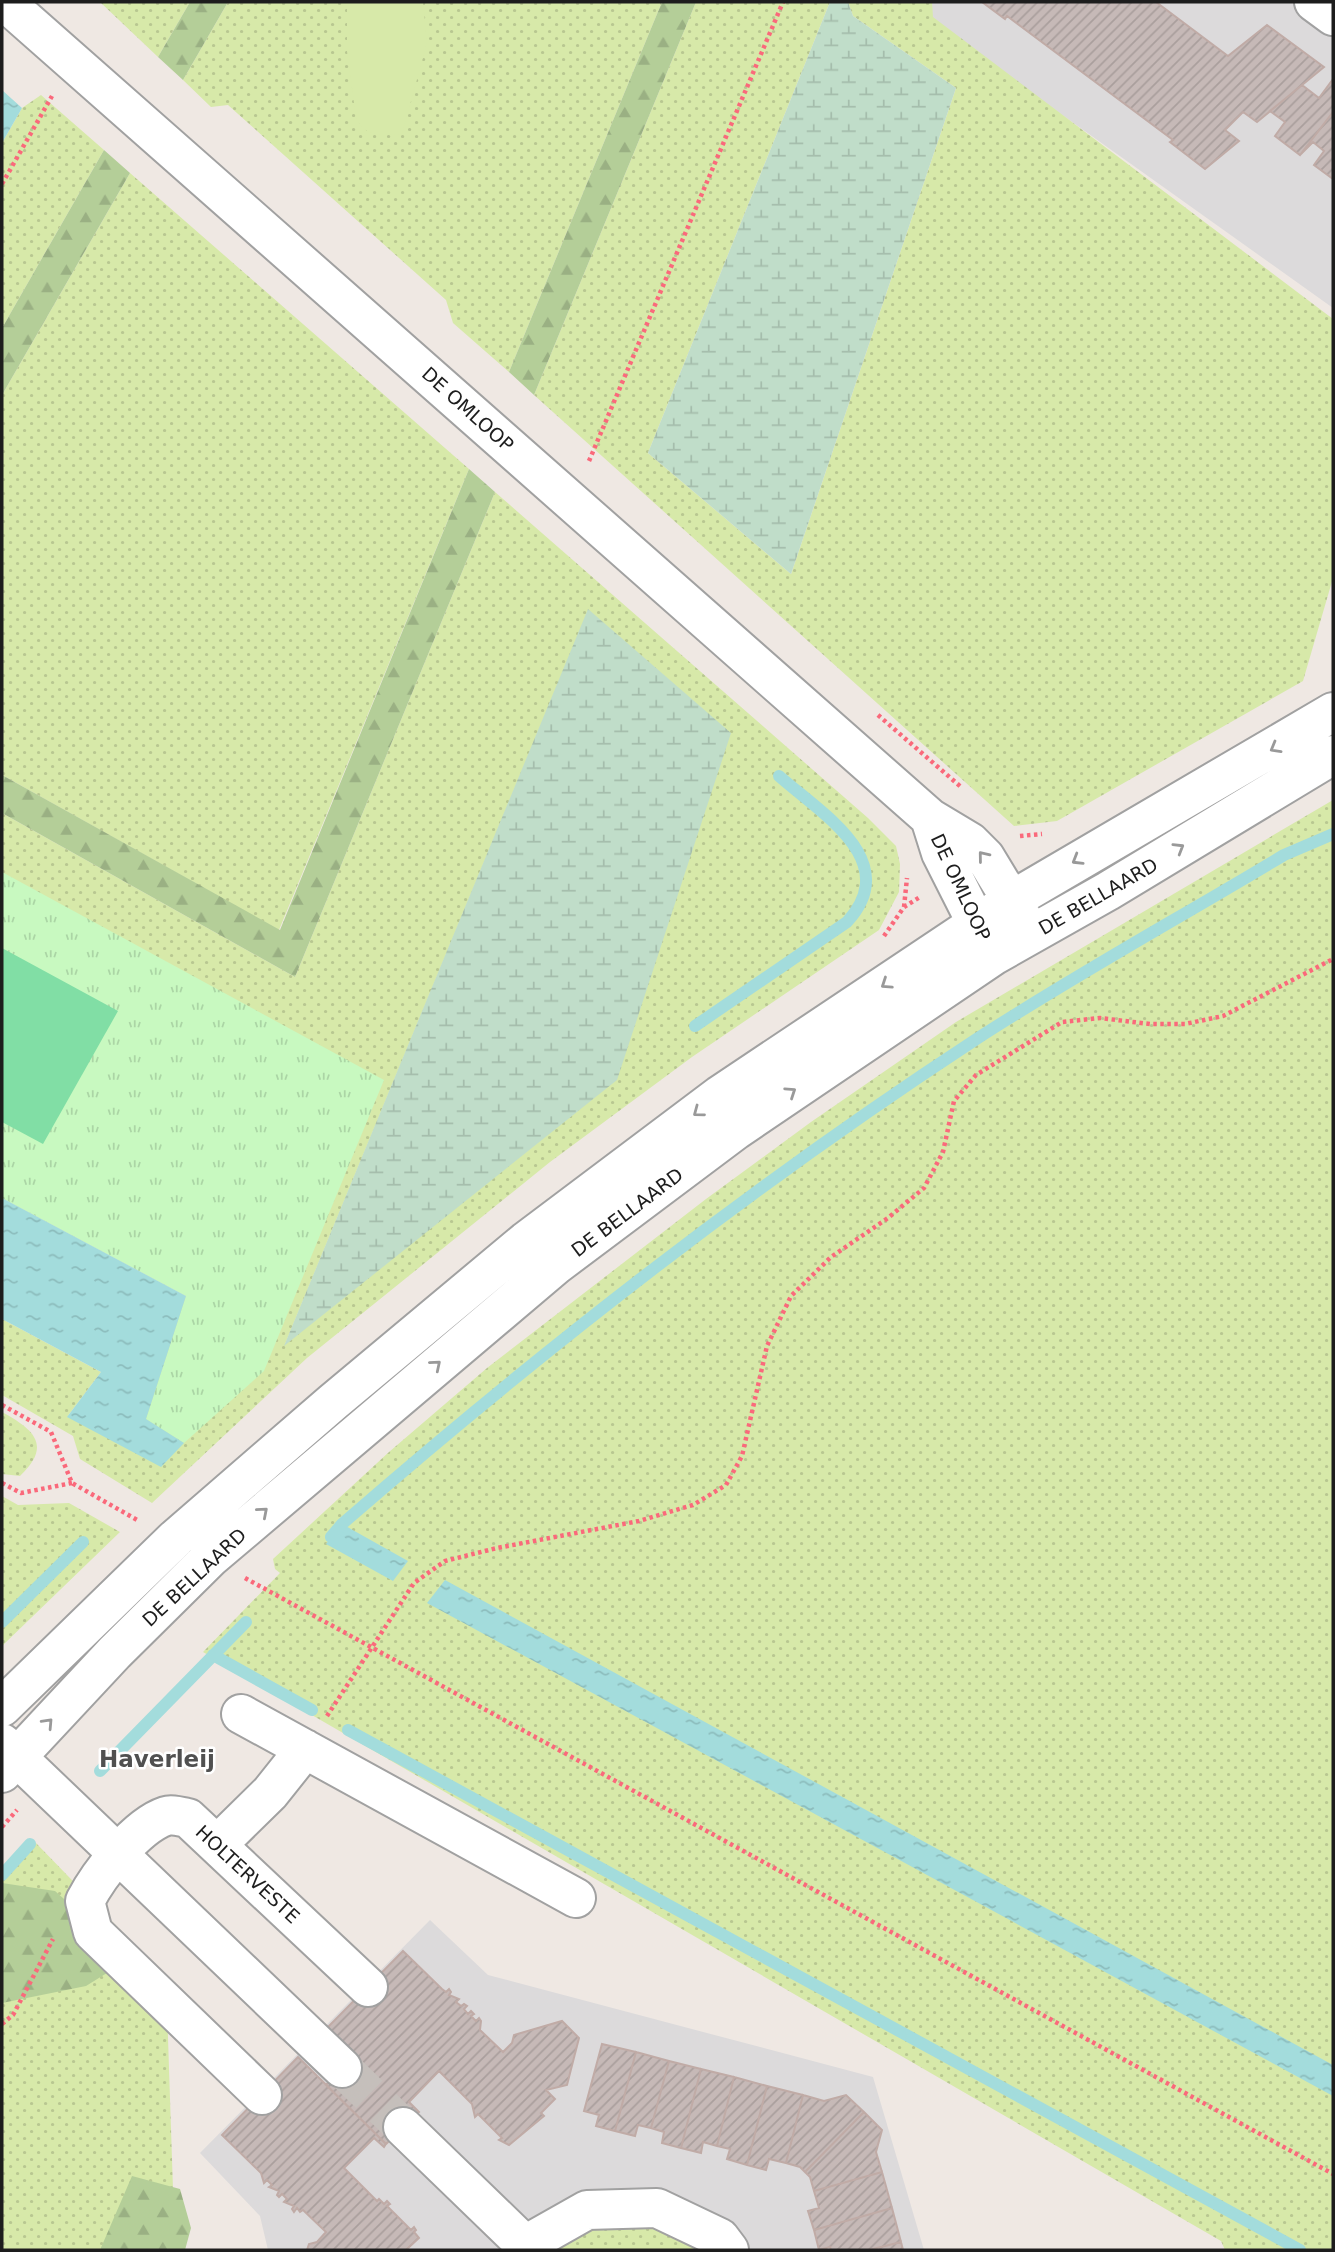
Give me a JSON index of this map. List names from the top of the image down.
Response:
{
  "streets": {
    "street": ["DE OMLOOP", "DE BELLAARD", "HOLTERVESTE"]
  },
  "crossings": [
    ["DE OMLOOP", "DE BELLAARD"]
  ],
  "districts": ["Haverleij"]
}
